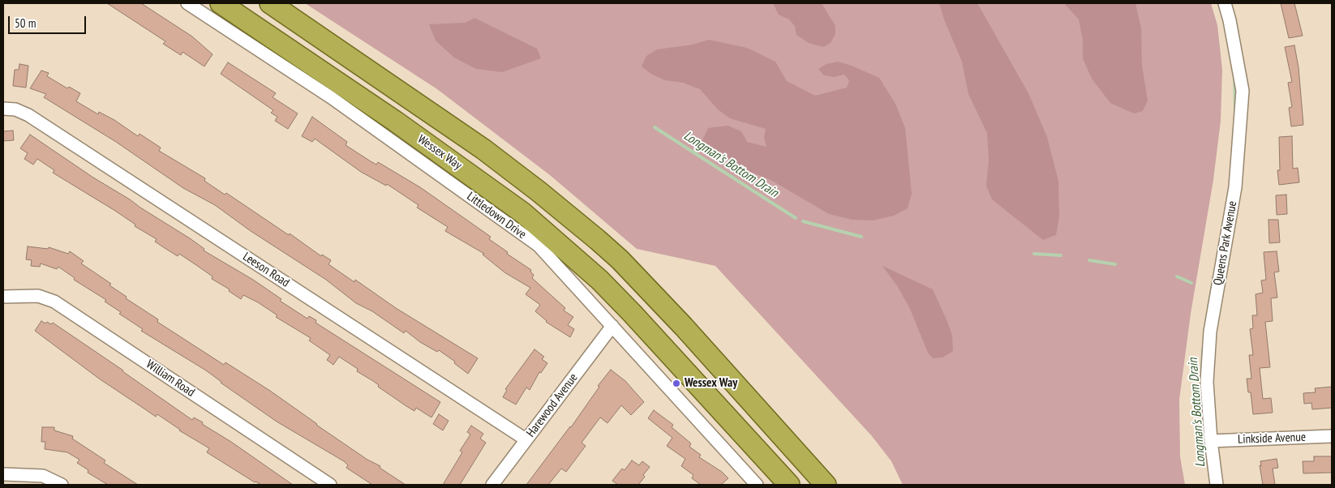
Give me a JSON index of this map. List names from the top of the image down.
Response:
{
  "streets": {
    "highway": ["Wessex Way"],
    "street": [
      "Littledown Drive",
      "Queens Park Avenue",
      "Leeson Road",
      "William Road",
      "Harewood Avenue",
      "Linkside Avenue"
    ]
  },
  "crossings": [
    ["Littledown Drive", "Harewood Avenue"],
    ["Queens Park Avenue", "Linkside Avenue"],
    ["Leeson Road", "Harewood Avenue"]
  ],
  "water": ["Longman's Bottom Drain"],
  "places": ["Wessex Way"],
  "scale_bar": "50 m"
}
